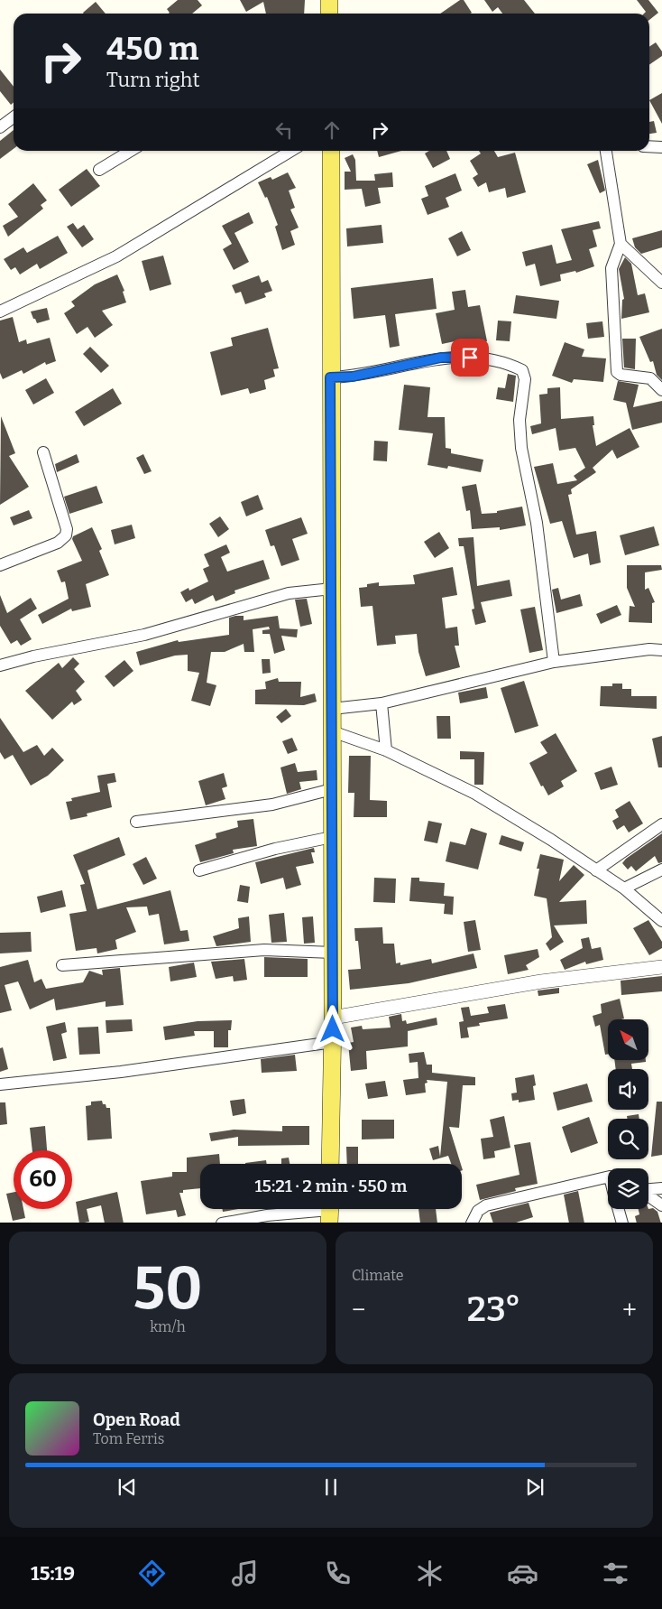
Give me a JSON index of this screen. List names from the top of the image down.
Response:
{
  "north": "top left",
  "page": {
    "turn": ["450 m", "Turn right"],
    "limit": "60",
    "trip": "15:21 · 2 min · 550 m",
    "tile": [
      ["50", "km/h"],
      "Climate"
    ],
    "heat": ["−", "23°", "+"],
    "song": ["Open Road", "Tom Ferris"],
    "tabs": "15:19"
  }
}
